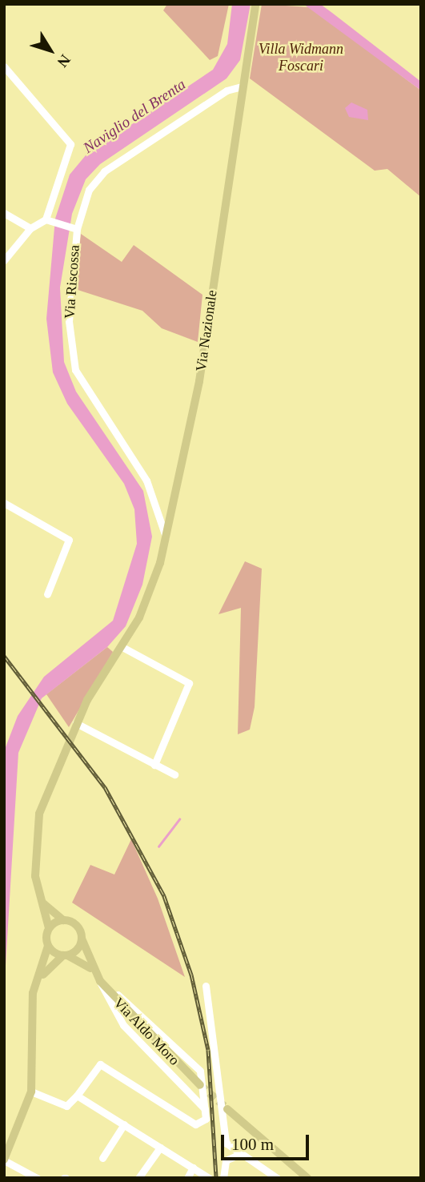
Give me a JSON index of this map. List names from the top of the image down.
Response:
{
  "streets": {
    "main road": ["Via Nazionale", "Via Aldo Moro"],
    "street": ["Via Riscossa"]
  },
  "crossings": [
    ["Via Riscossa", "Via Nazionale"],
    ["Via Nazionale", "Via Aldo Moro"]
  ],
  "water": ["Naviglio del Brenta"],
  "parks": ["Villa Widmann Foscari"],
  "scale_bar": "100 m",
  "north": "bottom right"
}
